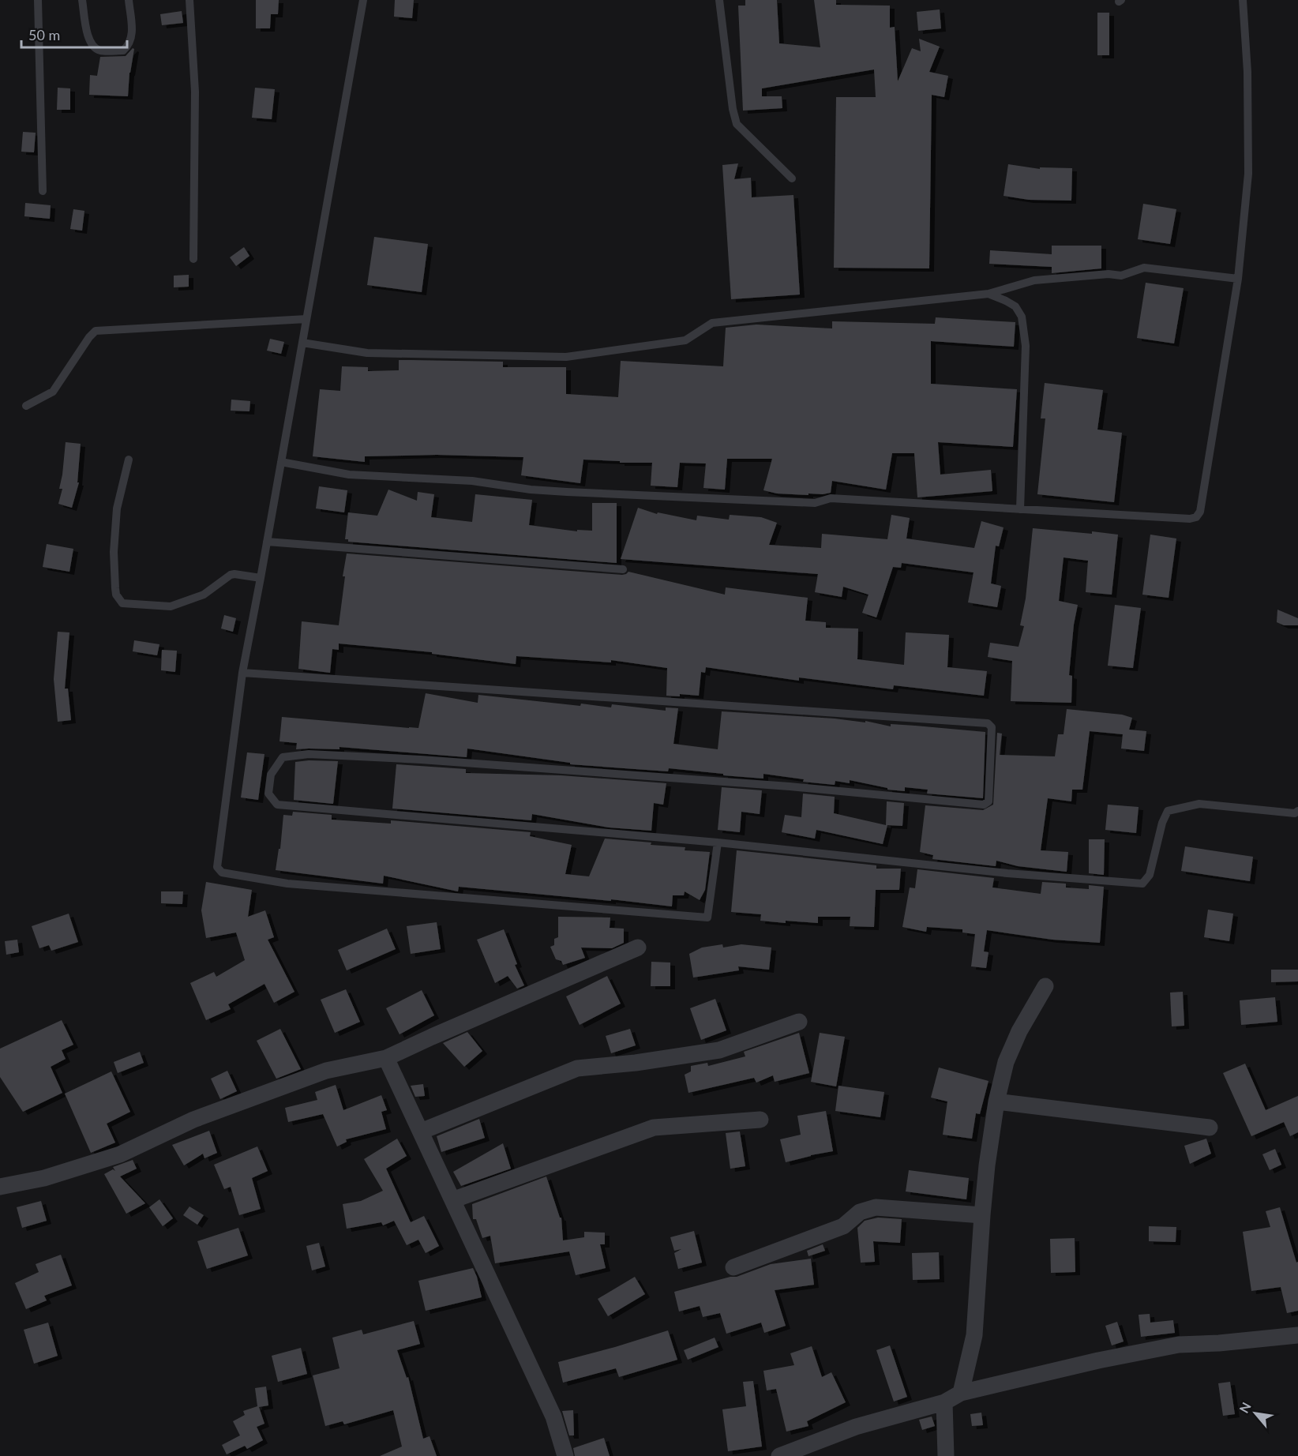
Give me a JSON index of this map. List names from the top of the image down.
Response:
{
  "scale_bar": "50 m",
  "north": "top left"
}
